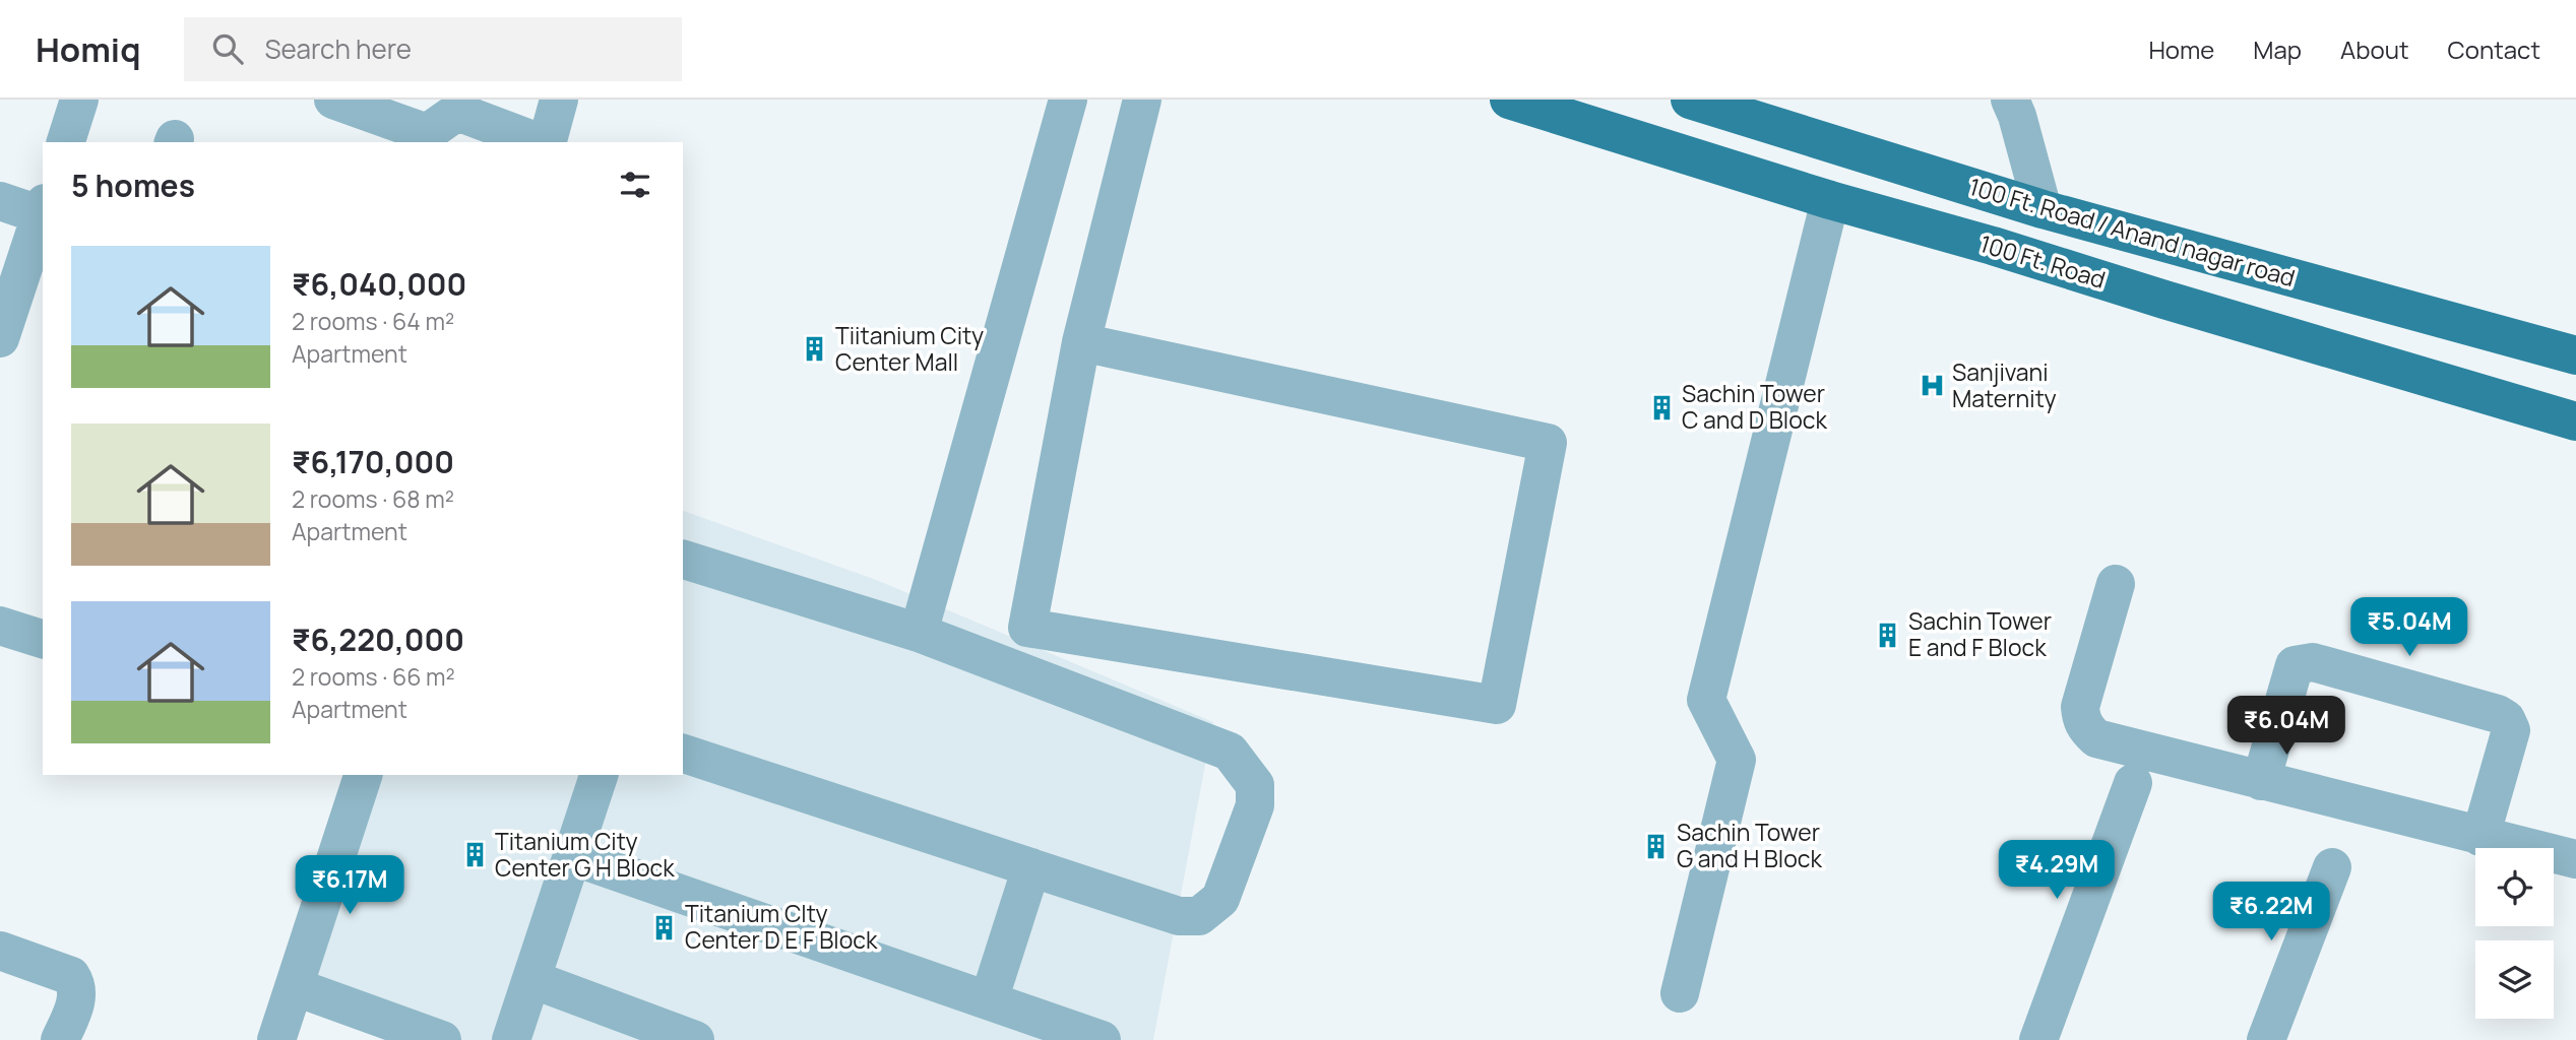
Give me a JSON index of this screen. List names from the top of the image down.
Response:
{
  "streets": {
    "main road": ["100 Ft. Road / Anand nagar road", "100 Ft. Road"]
  },
  "places": {
    "building": [
      "Tiitanium City Center Mall",
      "Sachin Tower C and D Block",
      "Sachin Tower E and F Block",
      "Sachin Tower G and H Block",
      "Titanium City Center G H Block",
      "Titanium CIty Center D E F Block"
    ],
    "hospital": ["Sanjivani Maternity"]
  },
  "page": {
    "header": "Homiq",
    "search": "Search here",
    "nav": [
      "Home",
      "Map",
      "About",
      "Contact"
    ],
    "heading": "5 homes",
    "list": [
      {
        "name": "₹6,040,000",
        "note": "2 rooms · 64 m² · Apartment"
      },
      {
        "name": "₹6,170,000",
        "note": "2 rooms · 68 m² · Apartment"
      },
      {
        "name": "₹6,220,000",
        "note": "2 rooms · 66 m² · Apartment"
      }
    ],
    "price": [
      "₹5.04M",
      "₹6.04M",
      "₹4.29M",
      "₹6.17M",
      "₹6.22M"
    ]
  }
}
